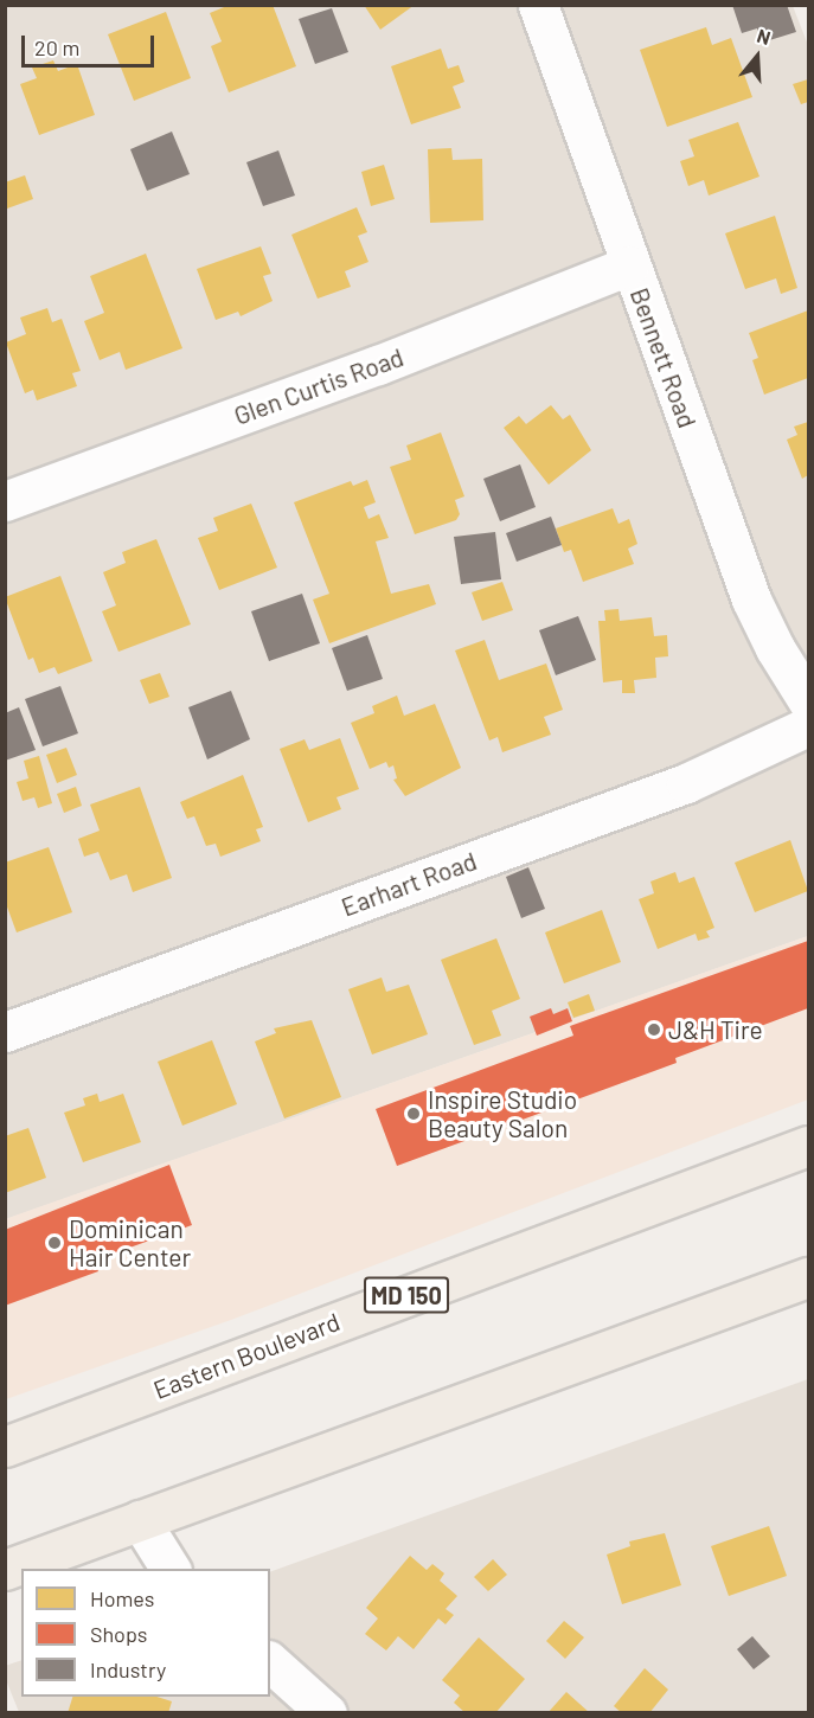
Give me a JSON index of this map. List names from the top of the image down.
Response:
{
  "streets": {
    "main road": ["MD 150", "Eastern Boulevard"],
    "street": ["Bennett Road", "Glen Curtis Road", "Earhart Road"]
  },
  "crossings": [
    ["Bennett Road", "Glen Curtis Road"]
  ],
  "places": ["J&H Tire", "Inspire Studio Beauty Salon", "Dominican Hair Center"],
  "legend": ["Homes", "Shops", "Industry"],
  "scale_bar": "20 m",
  "north": "top"
}
